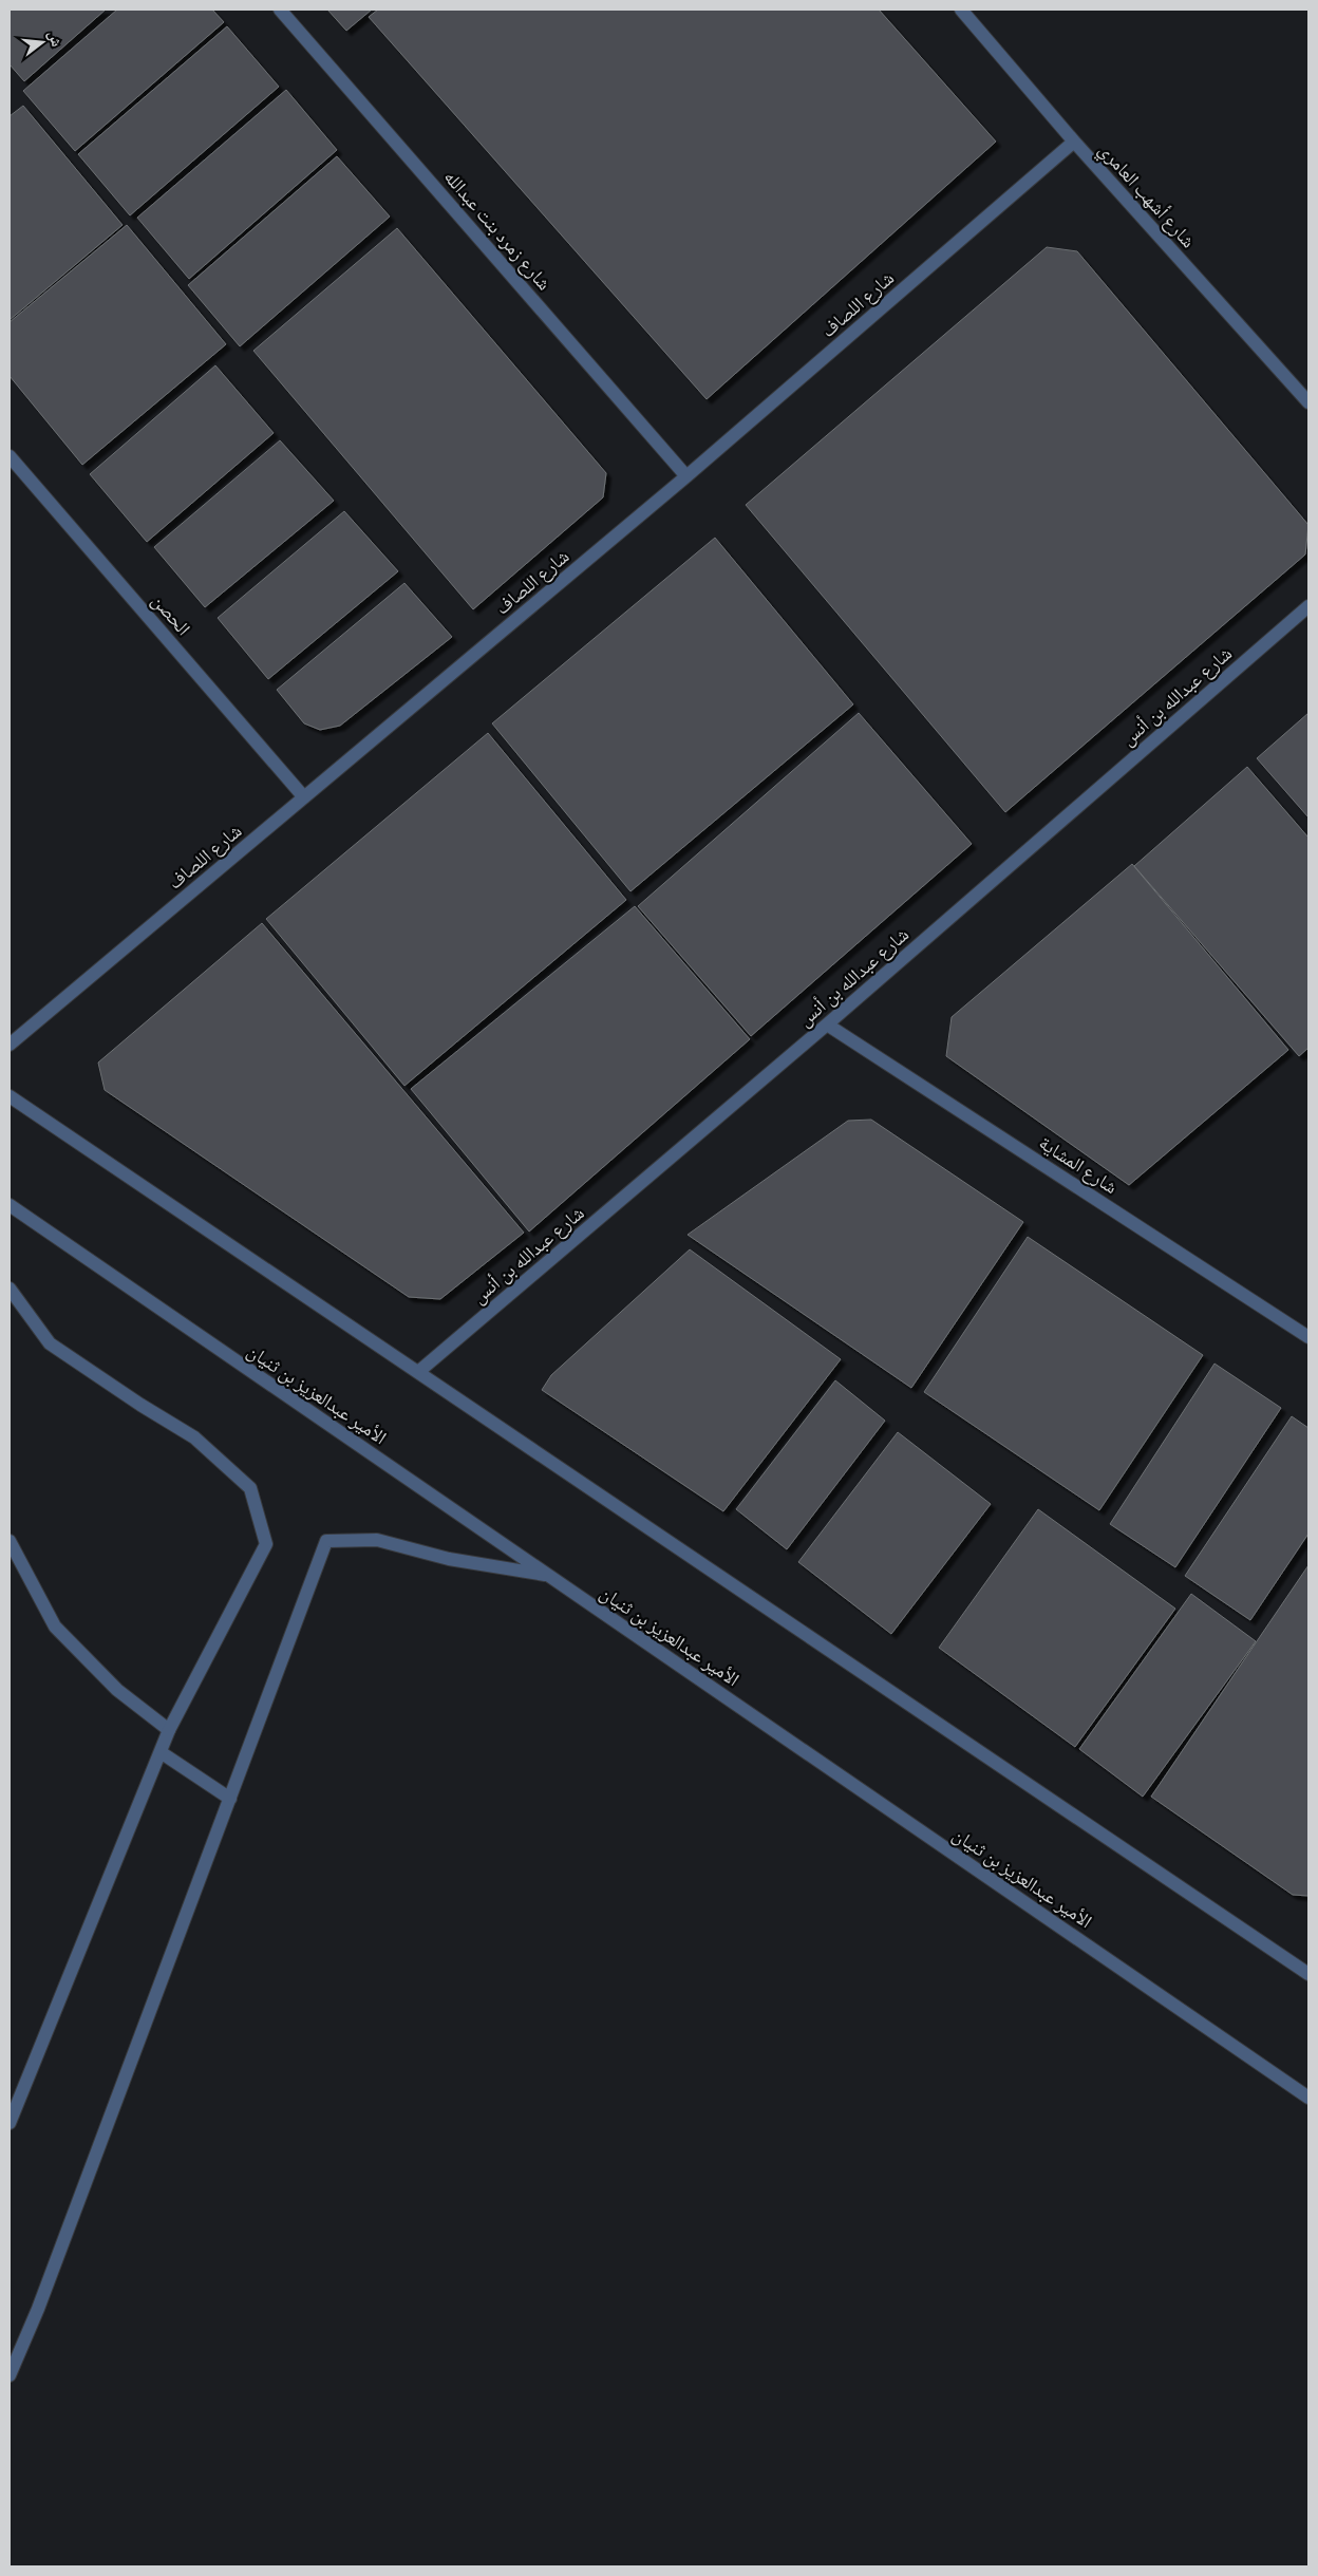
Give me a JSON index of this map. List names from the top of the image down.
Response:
{
  "streets": {
    "street": [
      "شارع أشهب العامري",
      "شارع زمرد بنت عبدالله",
      "شارع اللصاف",
      "الحصن",
      "شارع عبدالله بن أنس",
      "شارع المشاية",
      "الأمير عبدالعزيز بن ثنيان"
    ]
  },
  "crossings": [
    ["شارع أشهب العامري", "شارع اللصاف"],
    ["شارع زمرد بنت عبدالله", "شارع اللصاف"],
    ["شارع اللصاف", "الحصن"],
    ["شارع عبدالله بن أنس", "شارع المشاية"]
  ],
  "north": "right"
}
